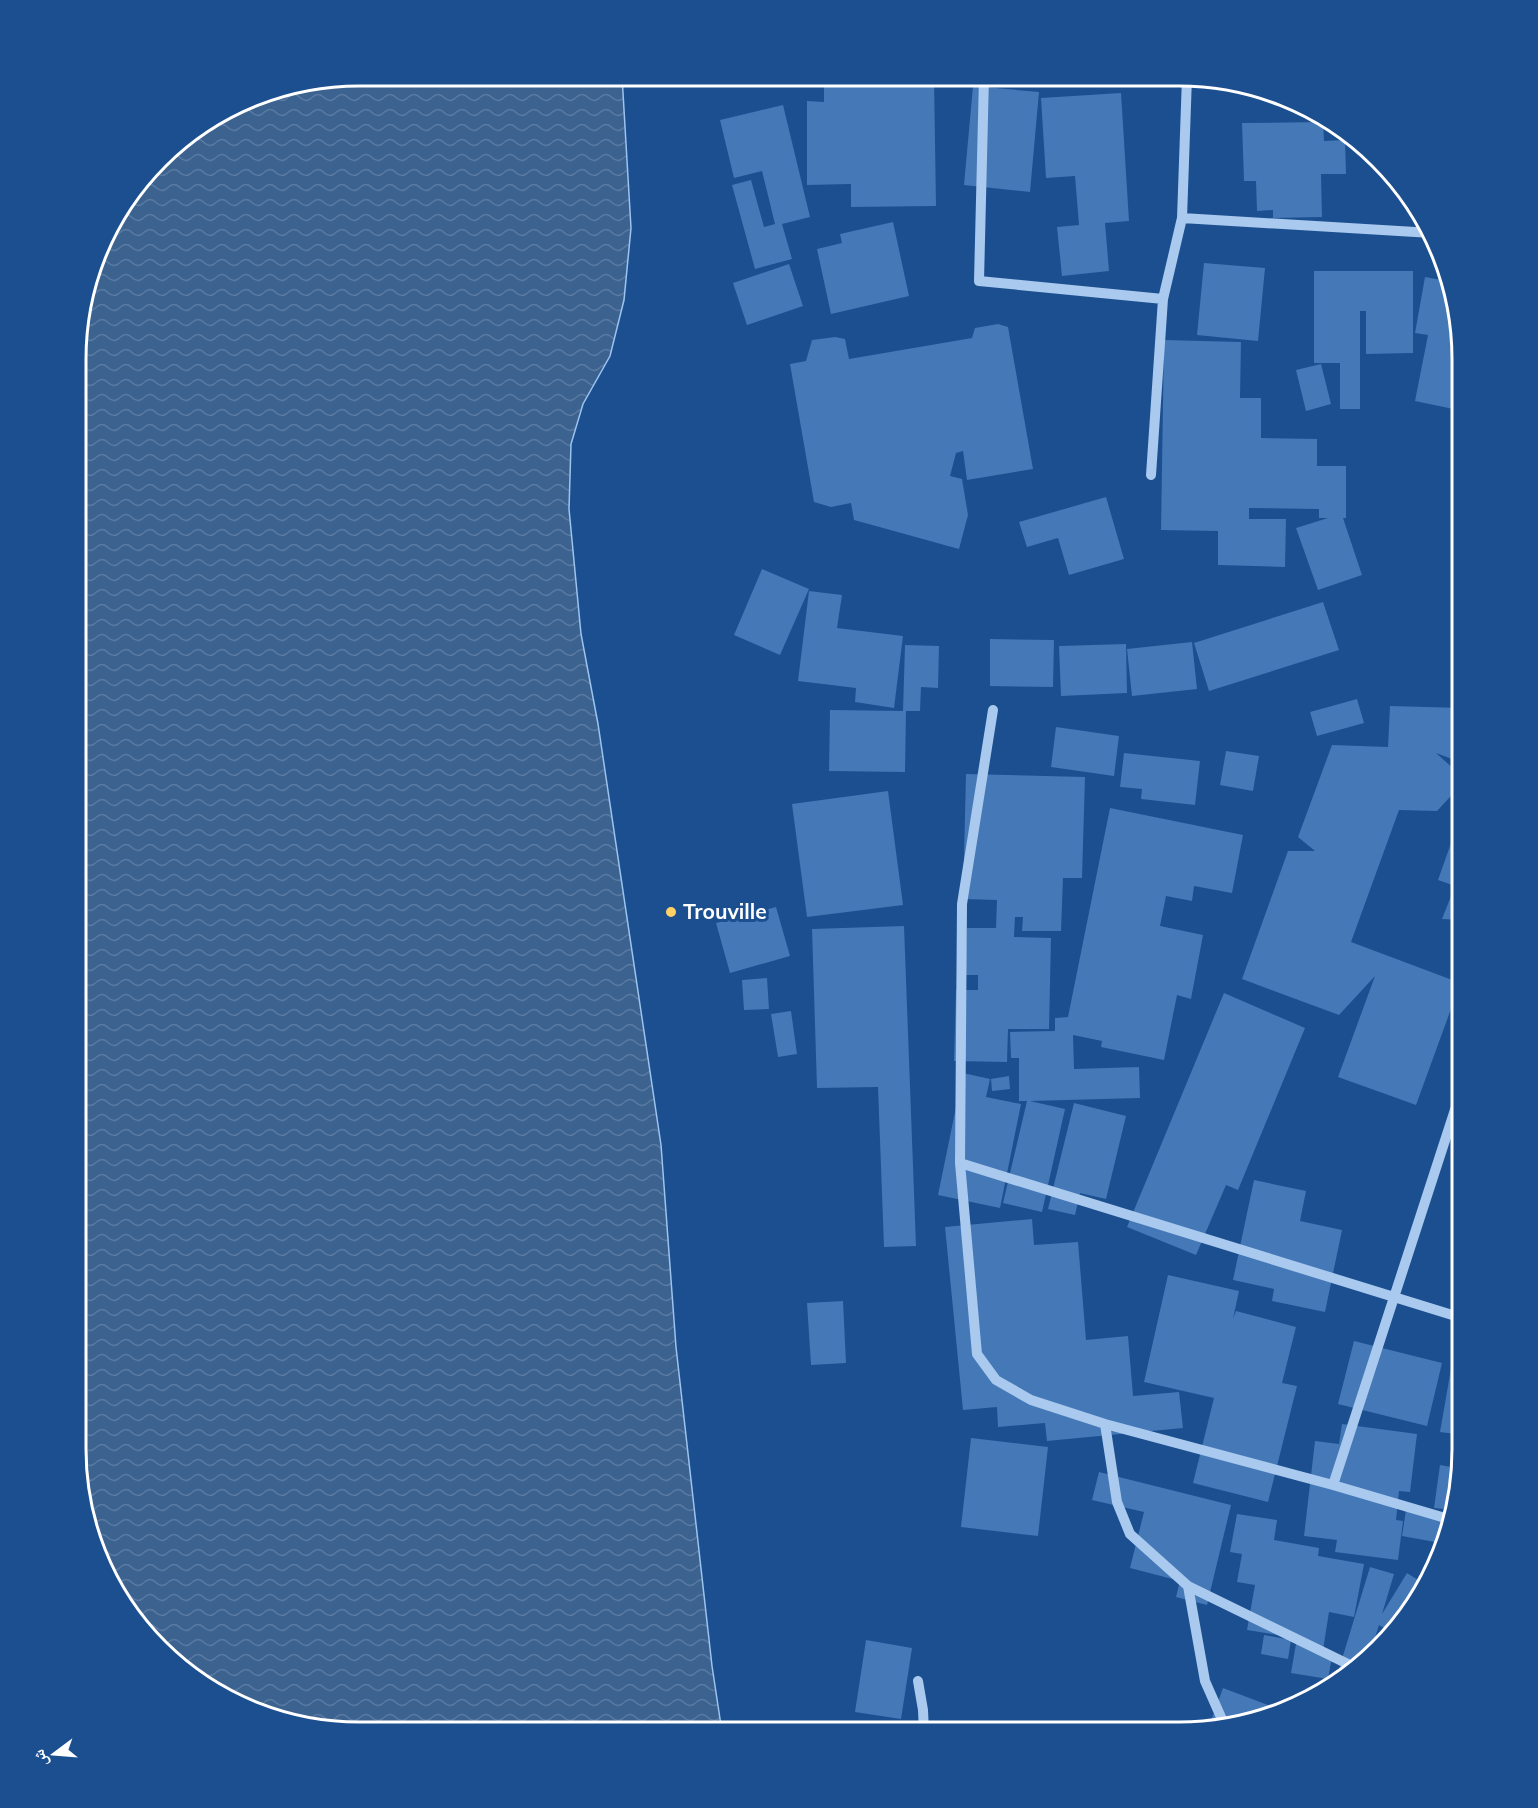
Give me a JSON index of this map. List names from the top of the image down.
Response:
{
  "places": ["Trouville"],
  "north": "left"
}
